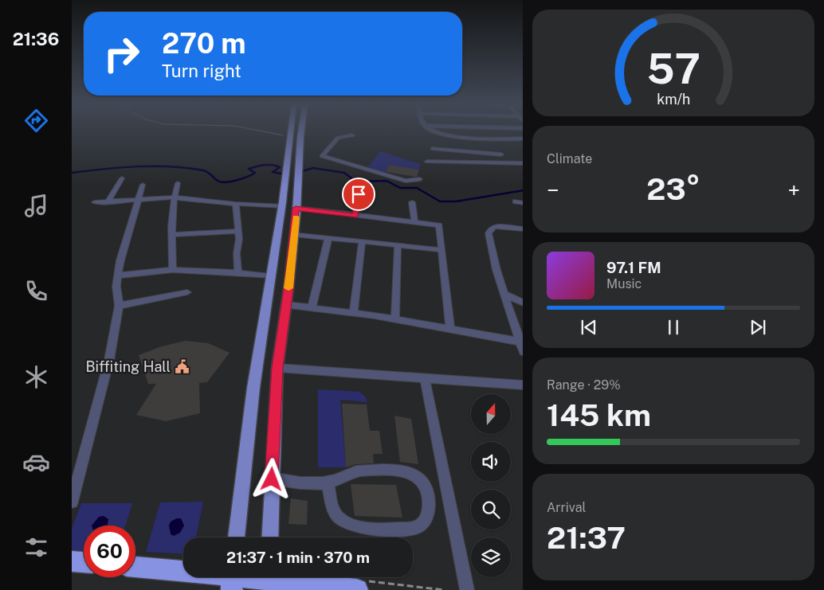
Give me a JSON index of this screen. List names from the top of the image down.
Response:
{
  "places": {
    "public building": ["Biffiting Hall"]
  },
  "north": "top",
  "page": {
    "tabs": "21:36",
    "turn": ["270 m", "Turn right"],
    "tile": [
      "Climate",
      ["Range · 29%", "145 km"],
      ["Arrival", "21:37"]
    ],
    "heat": ["−", "23°", "+"],
    "song": ["97.1 FM", "Music"],
    "limit": "60",
    "trip": "21:37 · 1 min · 370 m",
    "gauge": ["57", "km/h"]
  }
}
